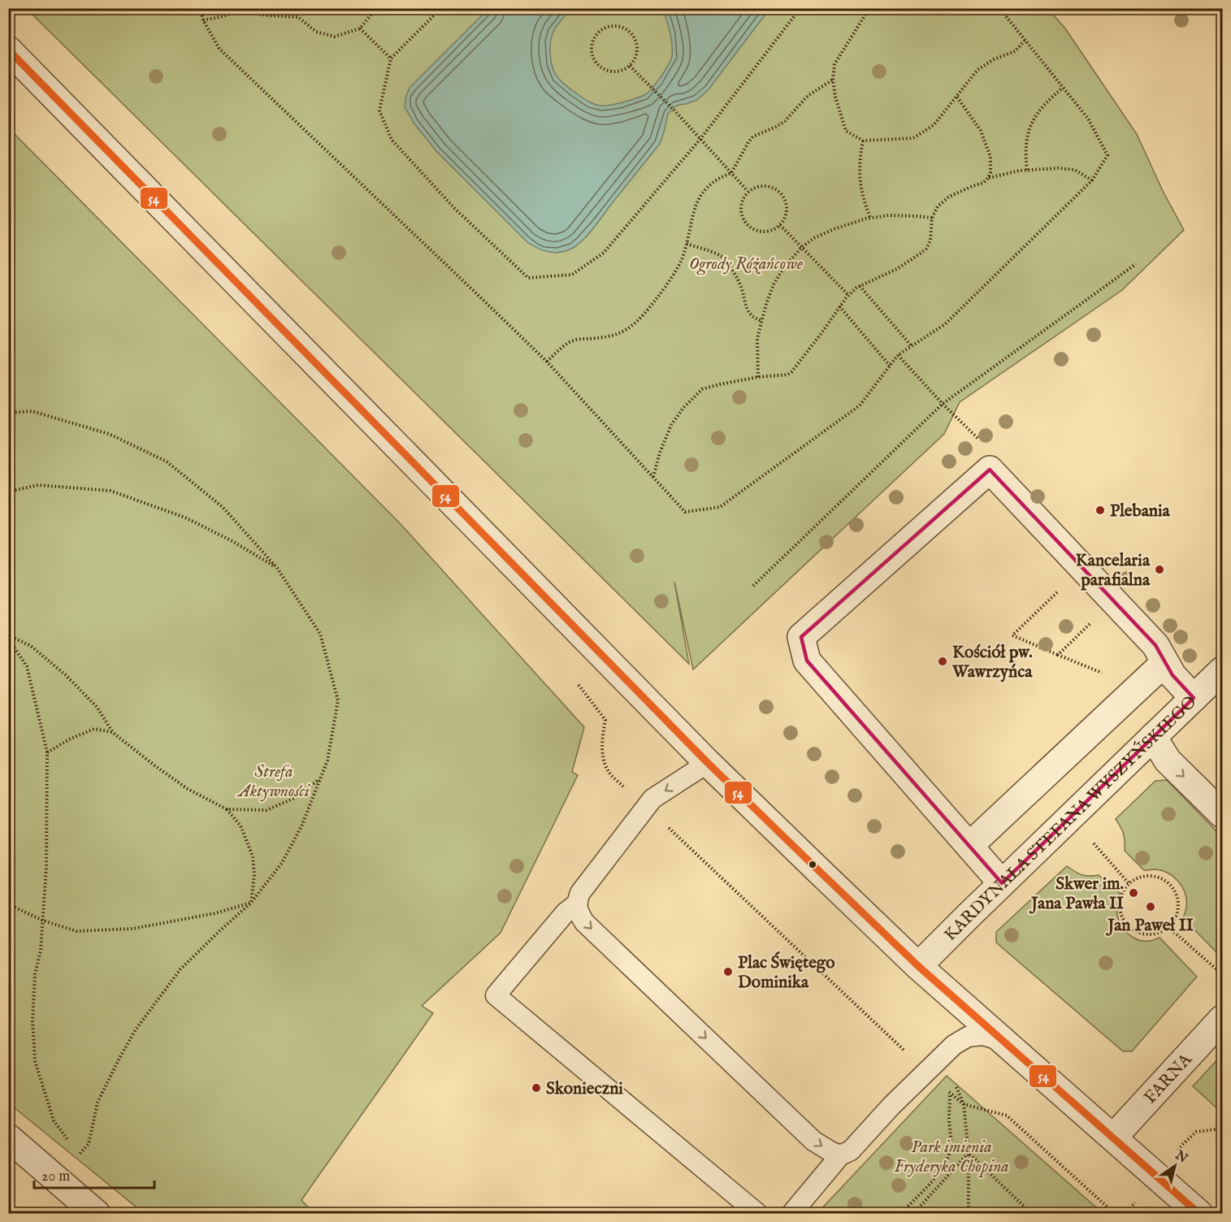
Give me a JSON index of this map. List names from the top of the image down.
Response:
{
  "streets": {
    "street": ["KARDYNAŁA STEFANA WYSZYŃSKIEGO", "FARNA"]
  },
  "parks": ["Ogrody Różańcowe", "Strefa Aktywności", "Park imienia Fryderyka Chopina"],
  "places": [
    "Plebania",
    "Kancelaria parafialna",
    "Kościół pw. Wawrzyńca",
    "Skwer im. Jana Pawła II",
    "Jan Paweł II",
    "Plac Świętego Dominika",
    "Skonieczni"
  ],
  "lines": ["transit line 54"],
  "scale_bar": "20 m",
  "north": "top right"
}
